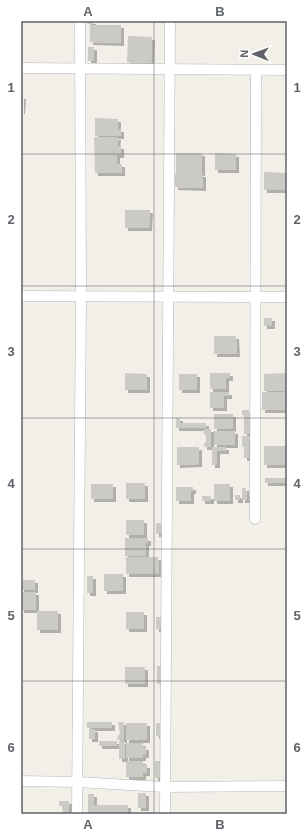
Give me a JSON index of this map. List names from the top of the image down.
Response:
{
  "north": "left",
  "grid": {
    "columns": ["A", "B"],
    "rows": [
      "1",
      "2",
      "3",
      "4",
      "5",
      "6"
    ]
  }
}
